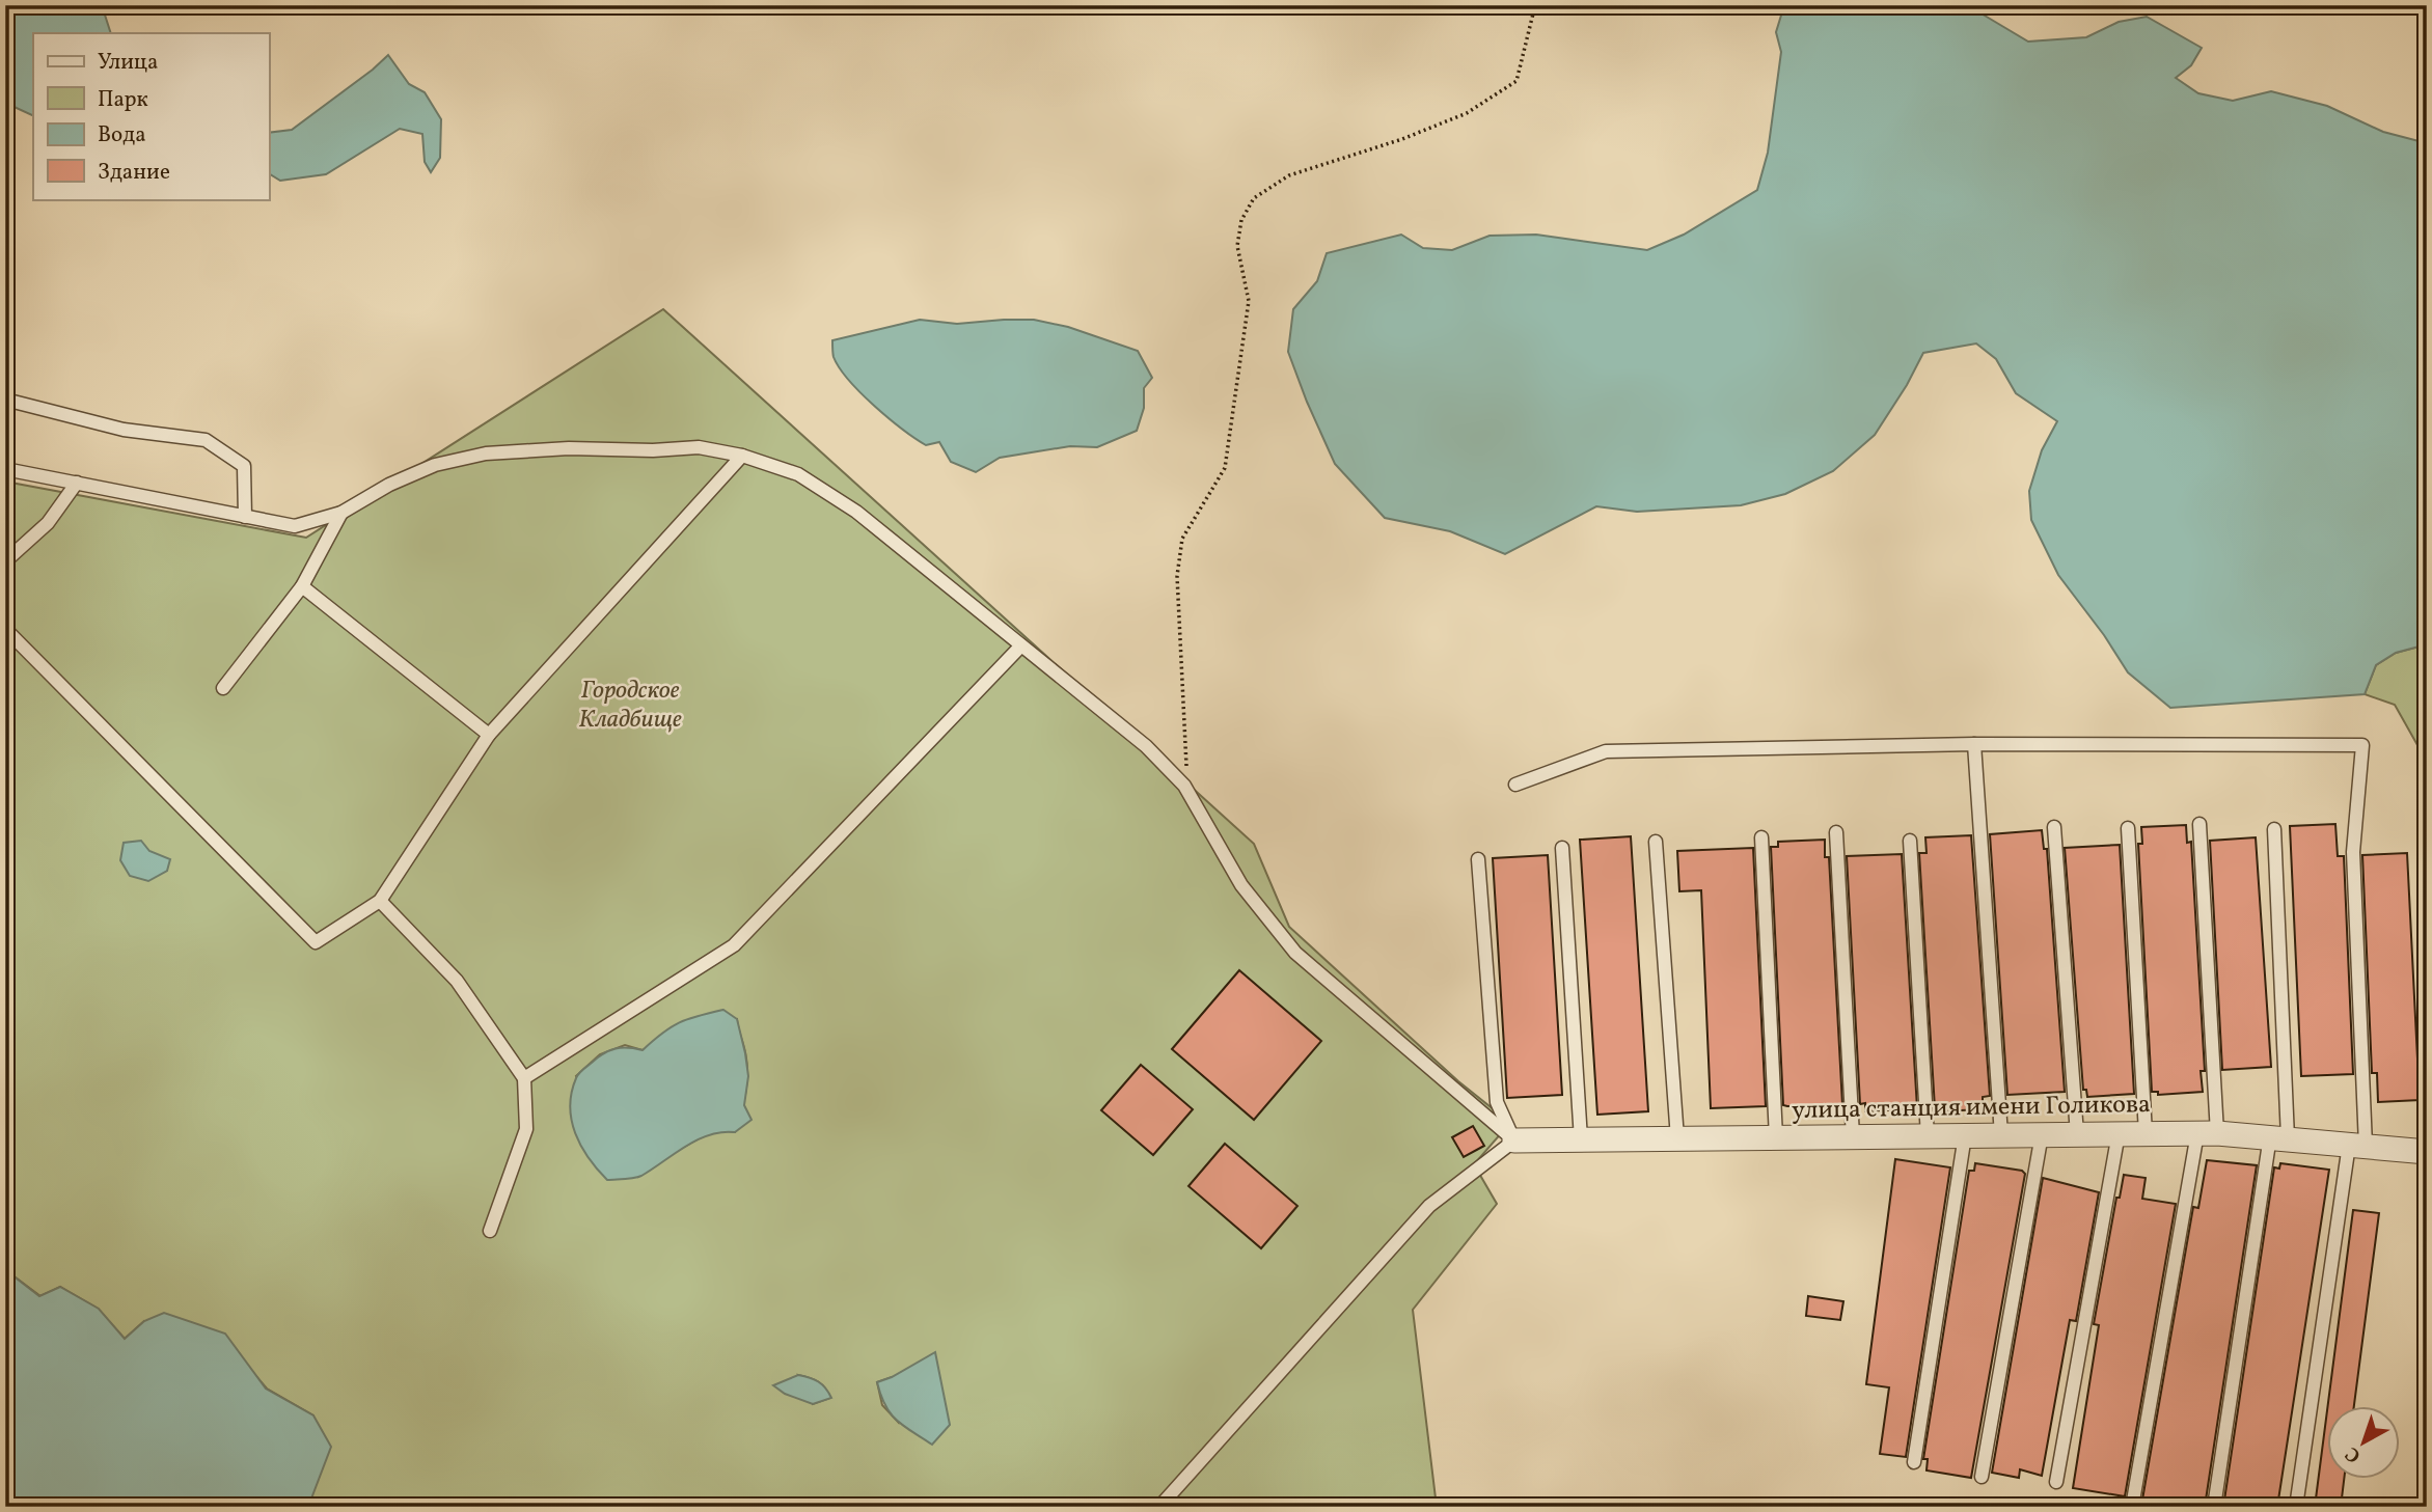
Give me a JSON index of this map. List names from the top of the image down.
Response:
{
  "streets": {
    "street": ["улица станция имени Голикова"]
  },
  "parks": ["Городское Кладбище"],
  "legend": [
    "Улица",
    "Парк",
    "Вода",
    "Здание"
  ],
  "north": "bottom left"
}
